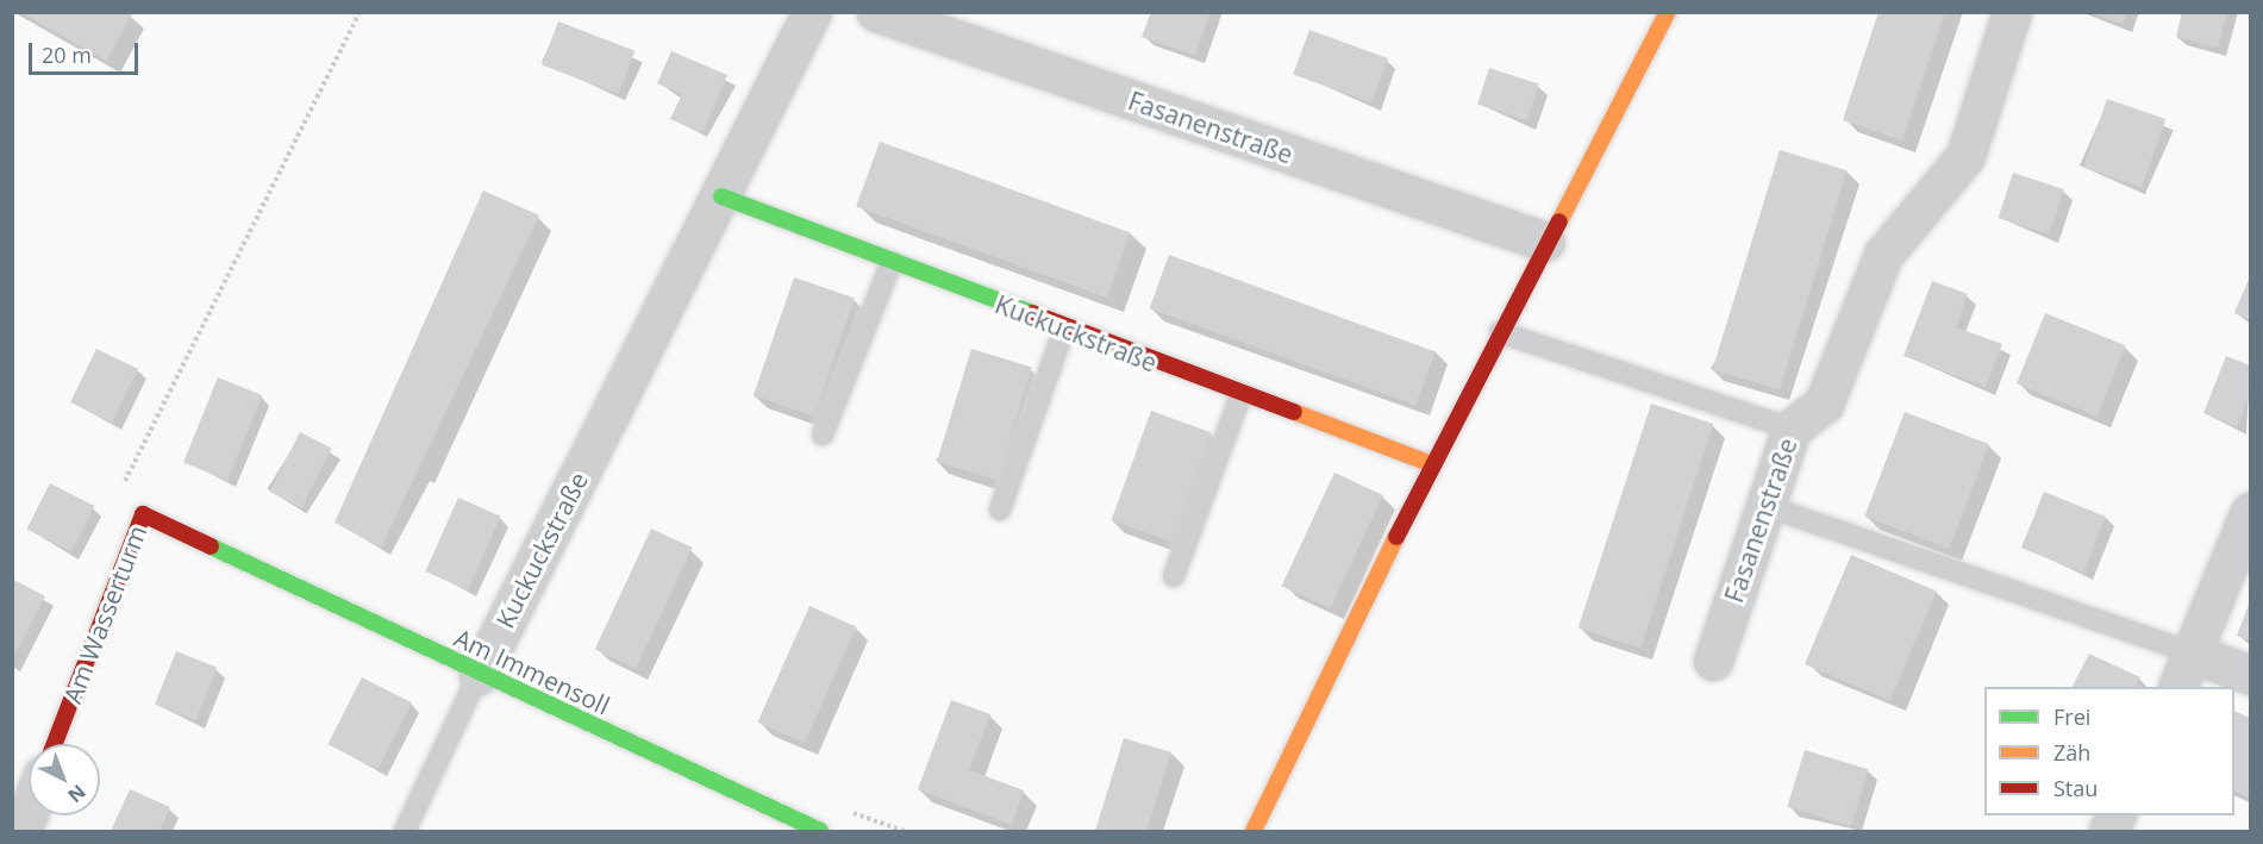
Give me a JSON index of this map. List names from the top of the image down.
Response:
{
  "streets": {
    "street": [
      "Fasanenstraße",
      "Kuckuckstraße",
      "Am Wasserturm",
      "Am Immensoll"
    ]
  },
  "crossings": [
    ["Kuckuckstraße", "Am Immensoll"],
    ["Am Wasserturm", "Am Immensoll"]
  ],
  "legend": ["Frei", "Zäh", "Stau"],
  "scale_bar": "20 m",
  "north": "bottom right"
}
